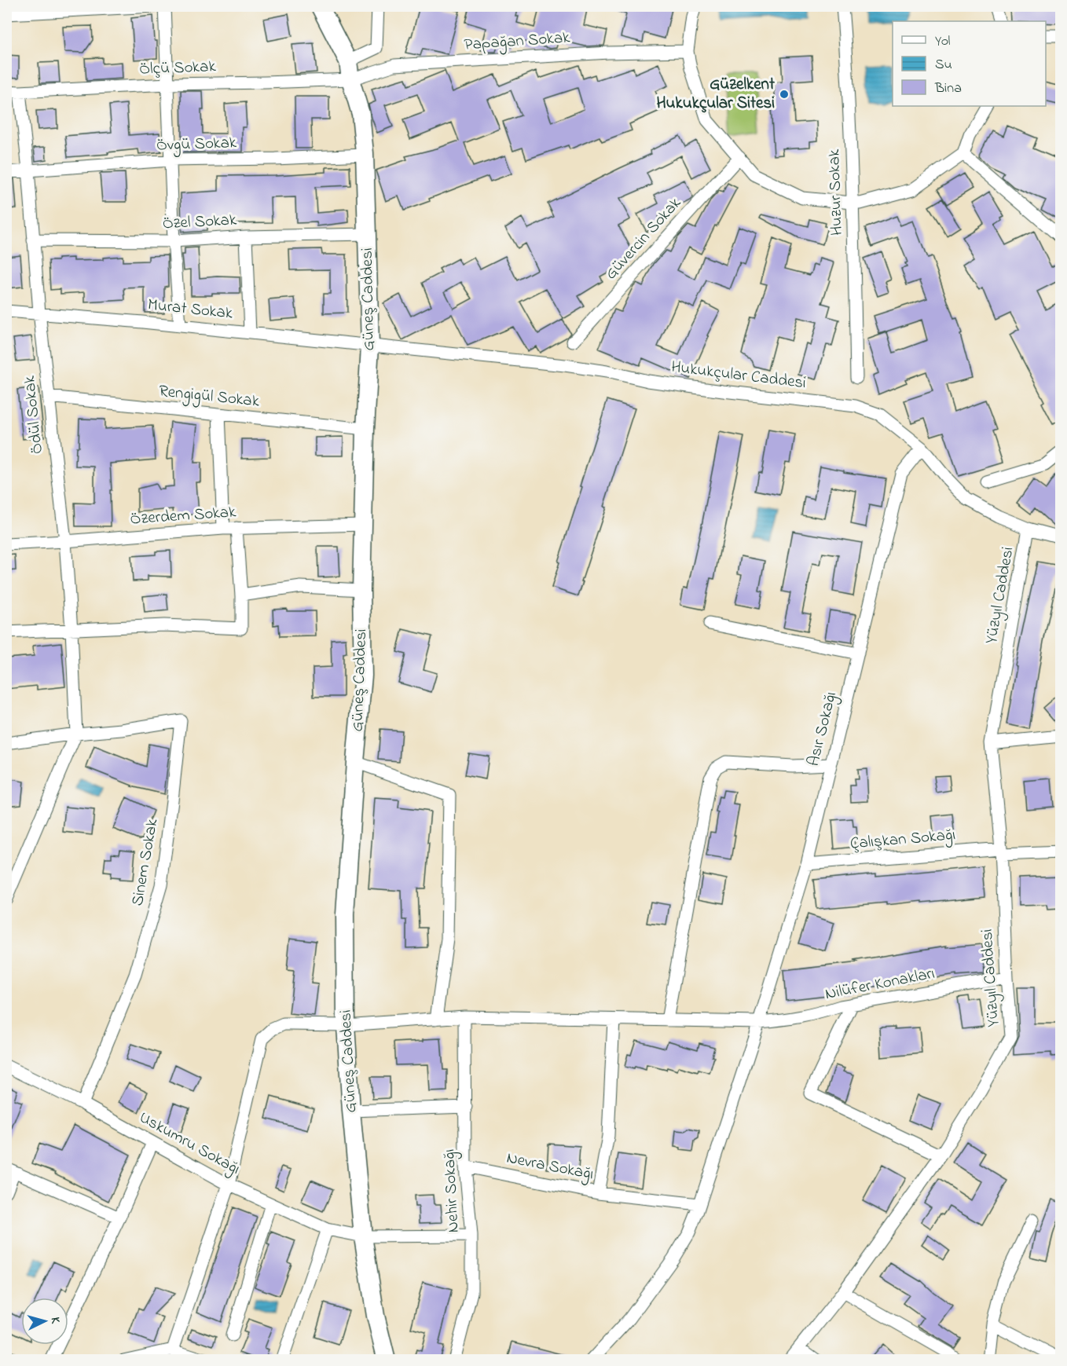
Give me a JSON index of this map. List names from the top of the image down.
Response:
{
  "streets": {
    "main road": ["Güneş Caddesi"],
    "street": [
      "Papağan Sokak",
      "Ölçü Sokak",
      "Övgü Sokak",
      "Huzur Sokak",
      "Özel Sokak",
      "Güvercin Sokak",
      "Murat Sokak",
      "Hukukçular Caddesi",
      "Rengigül Sokak",
      "Ödül Sokak",
      "Özerdem Sokak",
      "Yüzyıl Caddesi",
      "Asır Sokağı",
      "Çalışkan Sokağı",
      "Sinem Sokak",
      "Nilüfer Konakları",
      "Uskumru Sokağı",
      "Nevra Sokağı",
      "Nehir Sokağı"
    ]
  },
  "crossings": [
    ["Papağan Sokak", "Ölçü Sokak"],
    ["Papağan Sokak", "Güneş Caddesi"],
    ["Ölçü Sokak", "Güneş Caddesi"],
    ["Ölçü Sokak", "Ödül Sokak"],
    ["Övgü Sokak", "Güneş Caddesi"],
    ["Övgü Sokak", "Ödül Sokak"],
    ["Özel Sokak", "Güneş Caddesi"],
    ["Özel Sokak", "Ödül Sokak"],
    ["Güneş Caddesi", "Murat Sokak"],
    ["Güneş Caddesi", "Hukukçular Caddesi"],
    ["Güneş Caddesi", "Rengigül Sokak"],
    ["Güneş Caddesi", "Özerdem Sokak"],
    ["Güneş Caddesi", "Nilüfer Konakları"],
    ["Güneş Caddesi", "Uskumru Sokağı"],
    ["Murat Sokak", "Hukukçular Caddesi"],
    ["Murat Sokak", "Ödül Sokak"],
    ["Hukukçular Caddesi", "Yüzyıl Caddesi"],
    ["Hukukçular Caddesi", "Asır Sokağı"],
    ["Rengigül Sokak", "Ödül Sokak"],
    ["Ödül Sokak", "Özerdem Sokak"],
    ["Ödül Sokak", "Sinem Sokak"],
    ["Yüzyıl Caddesi", "Çalışkan Sokağı"],
    ["Yüzyıl Caddesi", "Nilüfer Konakları"],
    ["Asır Sokağı", "Çalışkan Sokağı"],
    ["Asır Sokağı", "Nilüfer Konakları"],
    ["Sinem Sokak", "Uskumru Sokağı"],
    ["Nilüfer Konakları", "Uskumru Sokağı"],
    ["Nilüfer Konakları", "Nevra Sokağı"],
    ["Nilüfer Konakları", "Nehir Sokağı"],
    ["Uskumru Sokağı", "Nehir Sokağı"],
    ["Nevra Sokağı", "Nehir Sokağı"]
  ],
  "places": ["Güzelkent Hukukçular Sitesi"],
  "legend": ["Yol", "Su", "Bina"],
  "north": "right"
}
